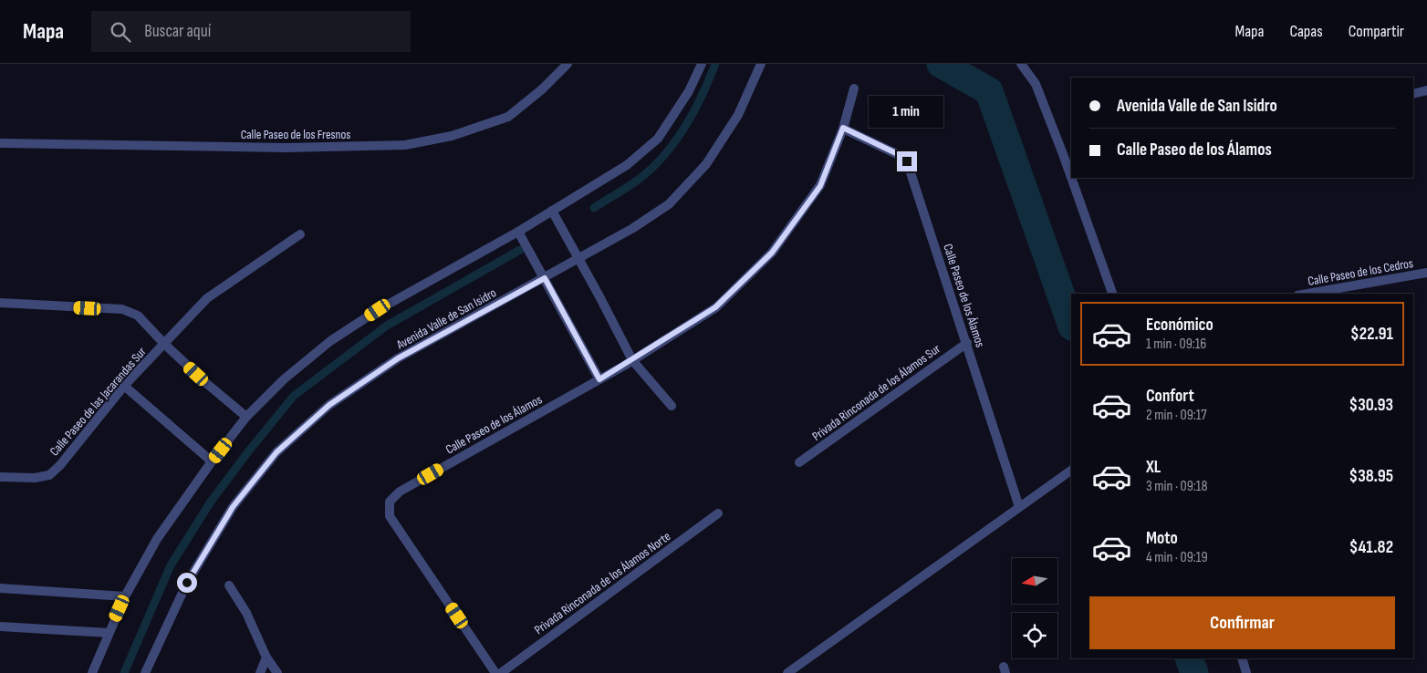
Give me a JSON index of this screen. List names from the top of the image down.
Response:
{
  "streets": {
    "street": [
      "Calle Paseo de los Fresnos",
      "Calle Paseo de los Cedros",
      "Calle Paseo de los Álamos",
      "Avenida Valle de San Isidro",
      "Privada Rinconada de los Álamos Sur",
      "Calle Paseo de las Jacarandas Sur",
      "Privada Rinconada de los Álamos Norte"
    ]
  },
  "crossings": [
    ["Calle Paseo de los Álamos", "Privada Rinconada de los Álamos Sur"]
  ],
  "north": "left",
  "page": {
    "header": "Mapa",
    "search": "Buscar aquí",
    "nav": ["Mapa", "Capas", "Compartir"],
    "banner": ["Avenida Valle de San Isidro", "Calle Paseo de los Álamos"],
    "bubble": "1 min",
    "list": [
      {
        "name": "Económico",
        "note": "1 min · 09:16",
        "value": "$22.91"
      },
      {
        "name": "Confort",
        "note": "2 min · 09:17",
        "value": "$30.93"
      },
      {
        "name": "XL",
        "note": "3 min · 09:18",
        "value": "$38.95"
      },
      {
        "name": "Moto",
        "note": "4 min · 09:19",
        "value": "$41.82"
      }
    ],
    "buttons": "Confirmar"
  }
}
